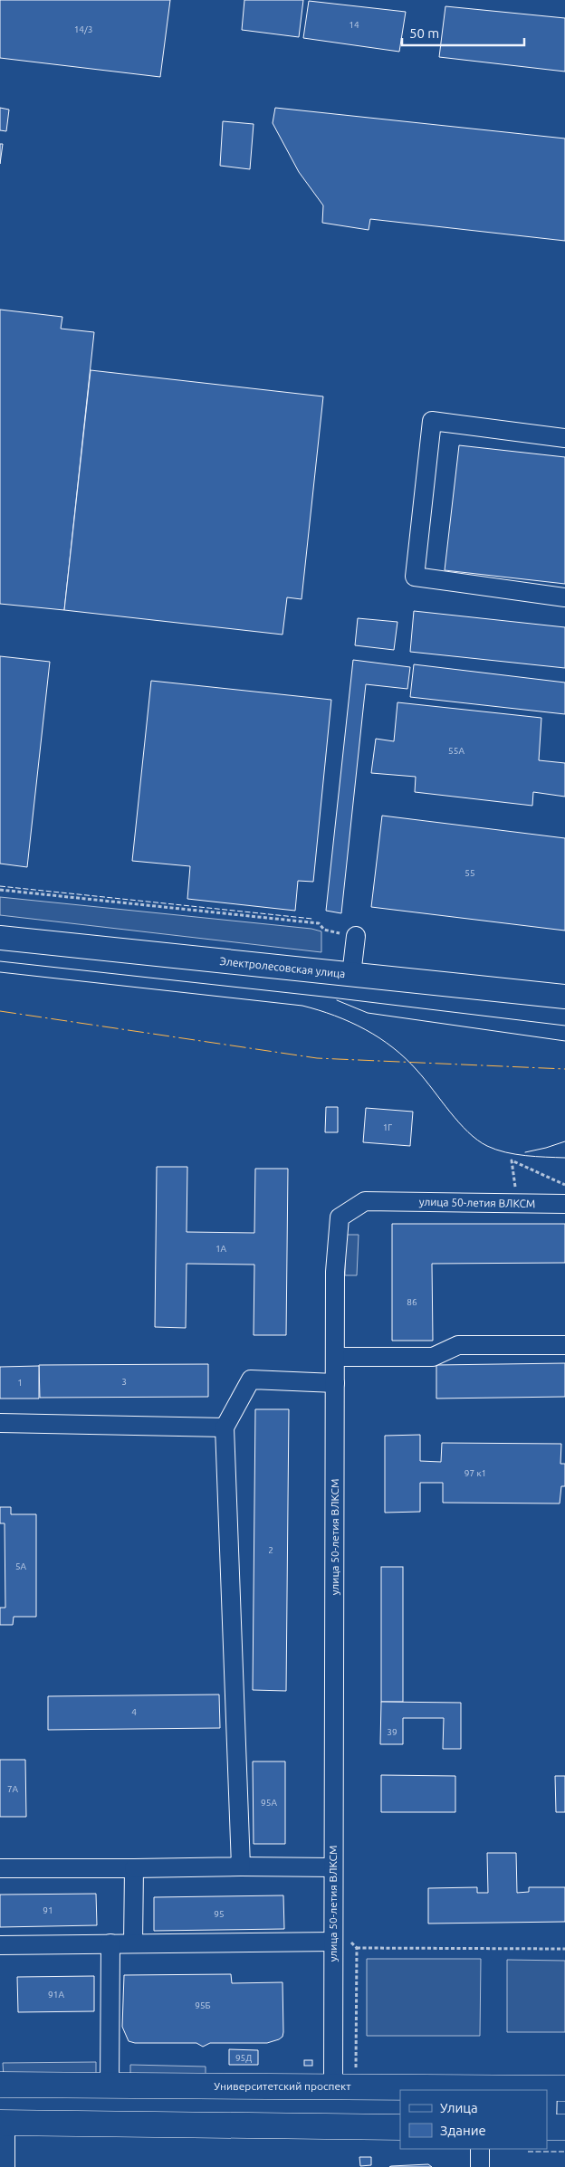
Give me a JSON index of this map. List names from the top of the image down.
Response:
{
  "streets": {
    "highway": ["Университетский проспект"],
    "main road": ["Электролесовская улица"],
    "street": ["улица 50-летия ВЛКСМ"]
  },
  "crossings": [
    ["улица 50-летия ВЛКСМ", "Университетский проспект"]
  ],
  "house_numbers": [
    "14",
    "14/3",
    "55А",
    "55",
    "1Г",
    "1А",
    "86",
    "3",
    "1",
    "97 к1",
    "2",
    "5А",
    "4",
    "39",
    "7А",
    "95А",
    "91",
    "95",
    "91А",
    "95Б",
    "95Д"
  ],
  "legend": ["Улица", "Здание"],
  "scale_bar": "50 m"
}
